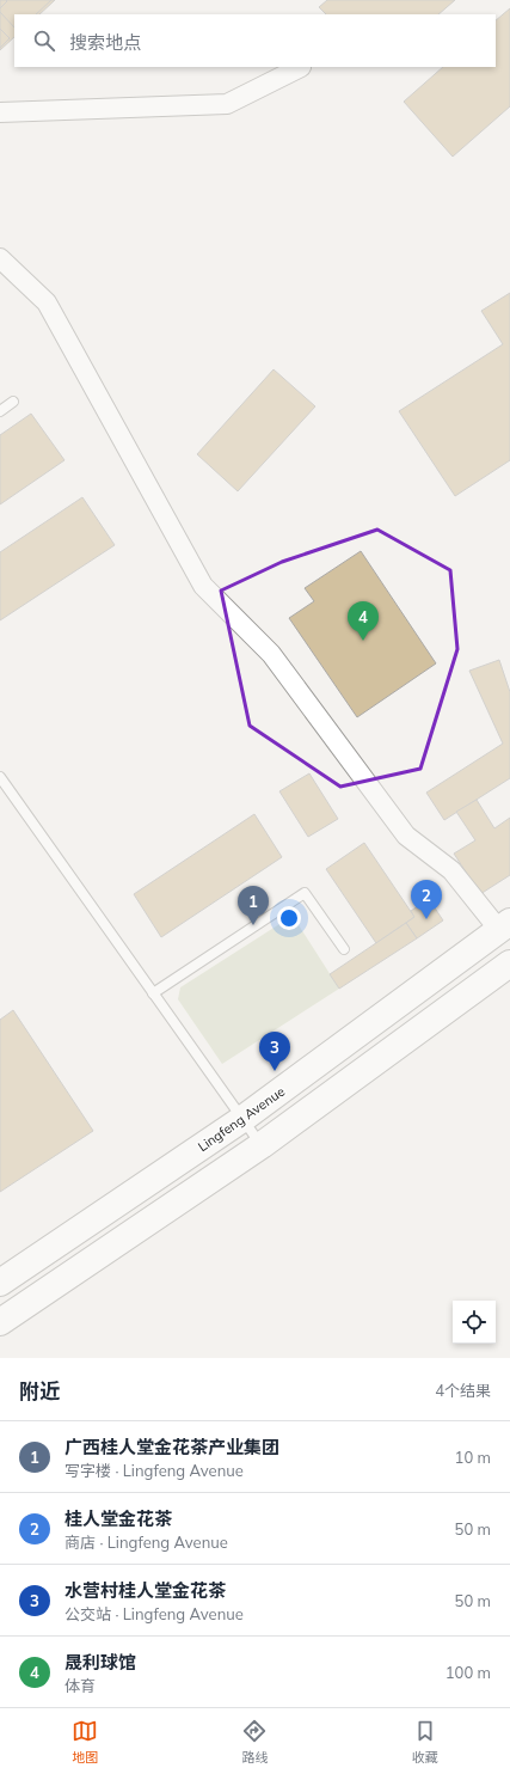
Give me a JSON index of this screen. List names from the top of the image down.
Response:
{
  "streets": {
    "main road": ["Lingfeng Avenue"]
  },
  "page": {
    "search": "搜索地点",
    "pins": [
      "4",
      "2",
      "1",
      "3"
    ],
    "heading": ["附近", "4个结果"],
    "list": [
      {
        "mark": "1",
        "name": "广西桂人堂金花茶产业集团",
        "note": "写字楼 · Lingfeng Avenue",
        "value": "10 m"
      },
      {
        "mark": "2",
        "name": "桂人堂金花茶",
        "note": "商店 · Lingfeng Avenue",
        "value": "50 m"
      },
      {
        "mark": "3",
        "name": "水营村桂人堂金花茶",
        "note": "公交站 · Lingfeng Avenue",
        "value": "50 m"
      },
      {
        "mark": "4",
        "name": "晟利球馆",
        "note": "体育",
        "value": "100 m"
      }
    ],
    "nav": ["地图", "路线", "收藏"]
  }
}
